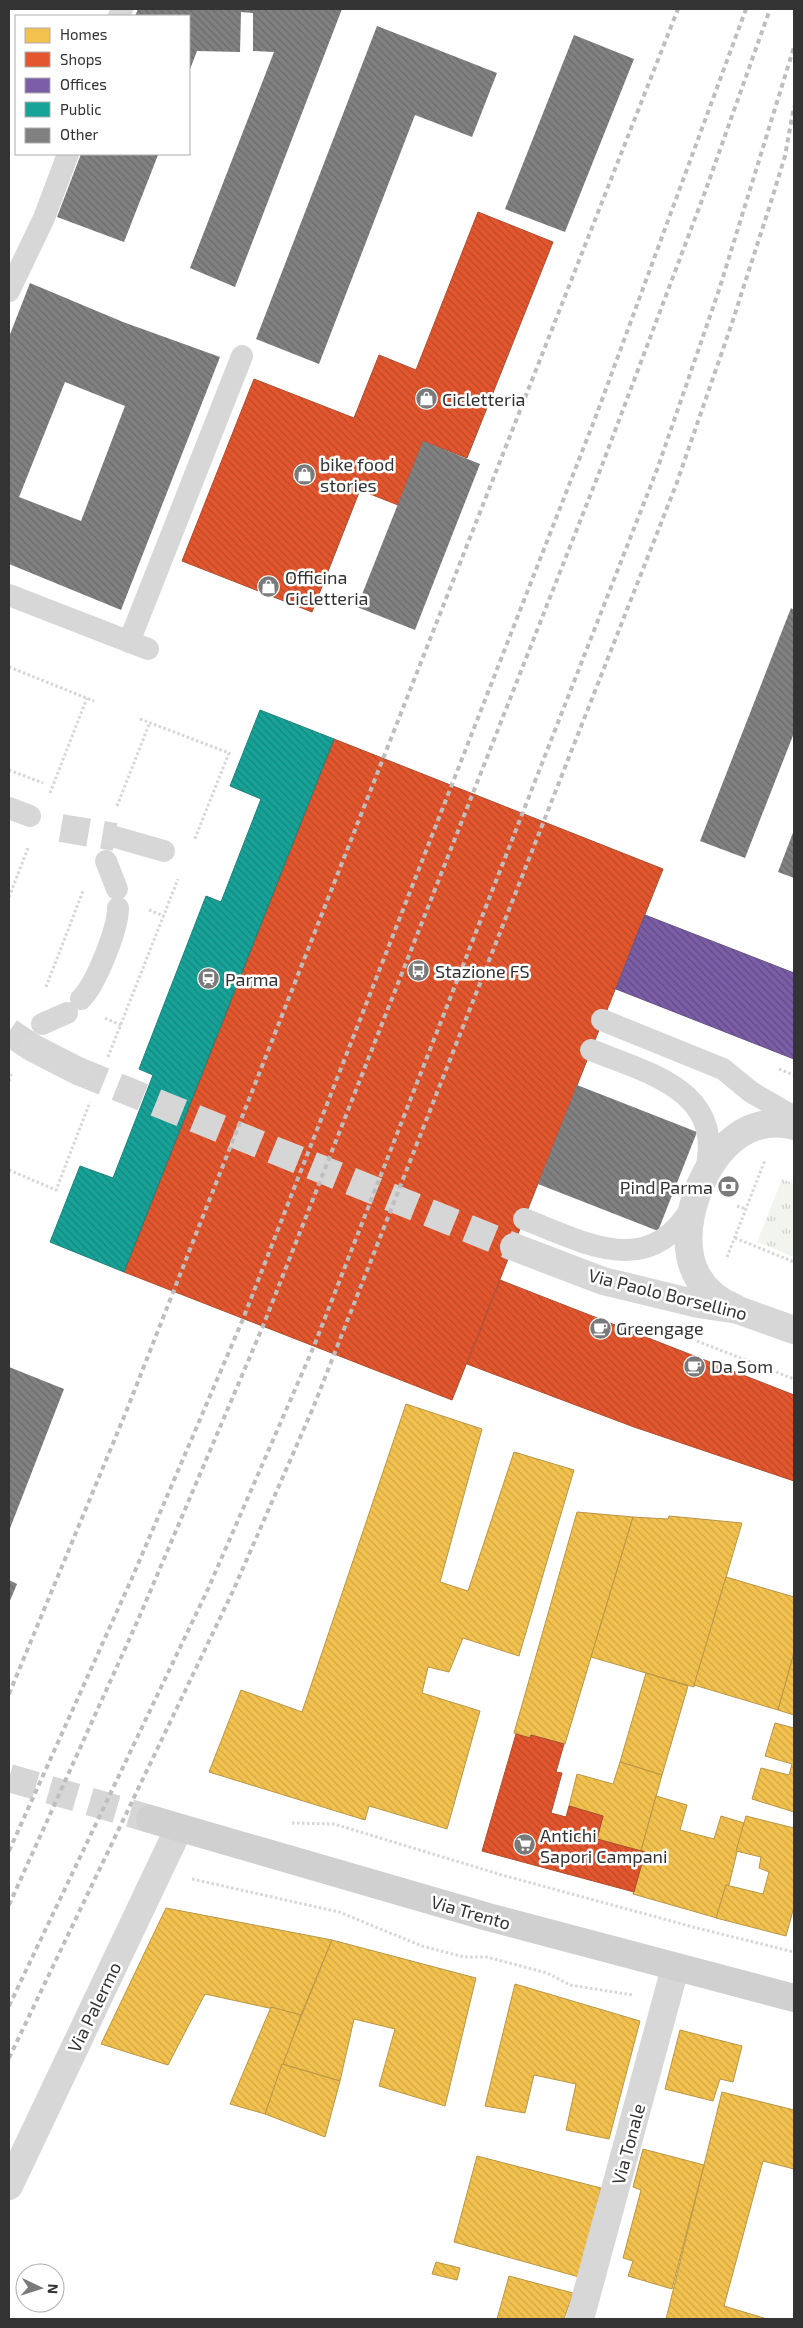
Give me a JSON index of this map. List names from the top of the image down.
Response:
{
  "streets": {
    "main road": ["Via Trento"],
    "street": ["Via Paolo Borsellino", "Via Palermo", "Via Tonale"]
  },
  "crossings": [
    ["Via Trento", "Via Palermo"],
    ["Via Trento", "Via Tonale"]
  ],
  "places": {
    "shop": ["Cicletteria", "bike food stories", "Officina Cicletteria"],
    "bus stop": ["Stazione FS"],
    "station": ["Parma"],
    "bank": ["Pind Parma"],
    "cafe": ["Greengage", "Da Som"],
    "supermarket": ["Antichi Sapori Campani"]
  },
  "legend": [
    "Homes",
    "Shops",
    "Offices",
    "Public",
    "Other"
  ],
  "north": "right"
}
